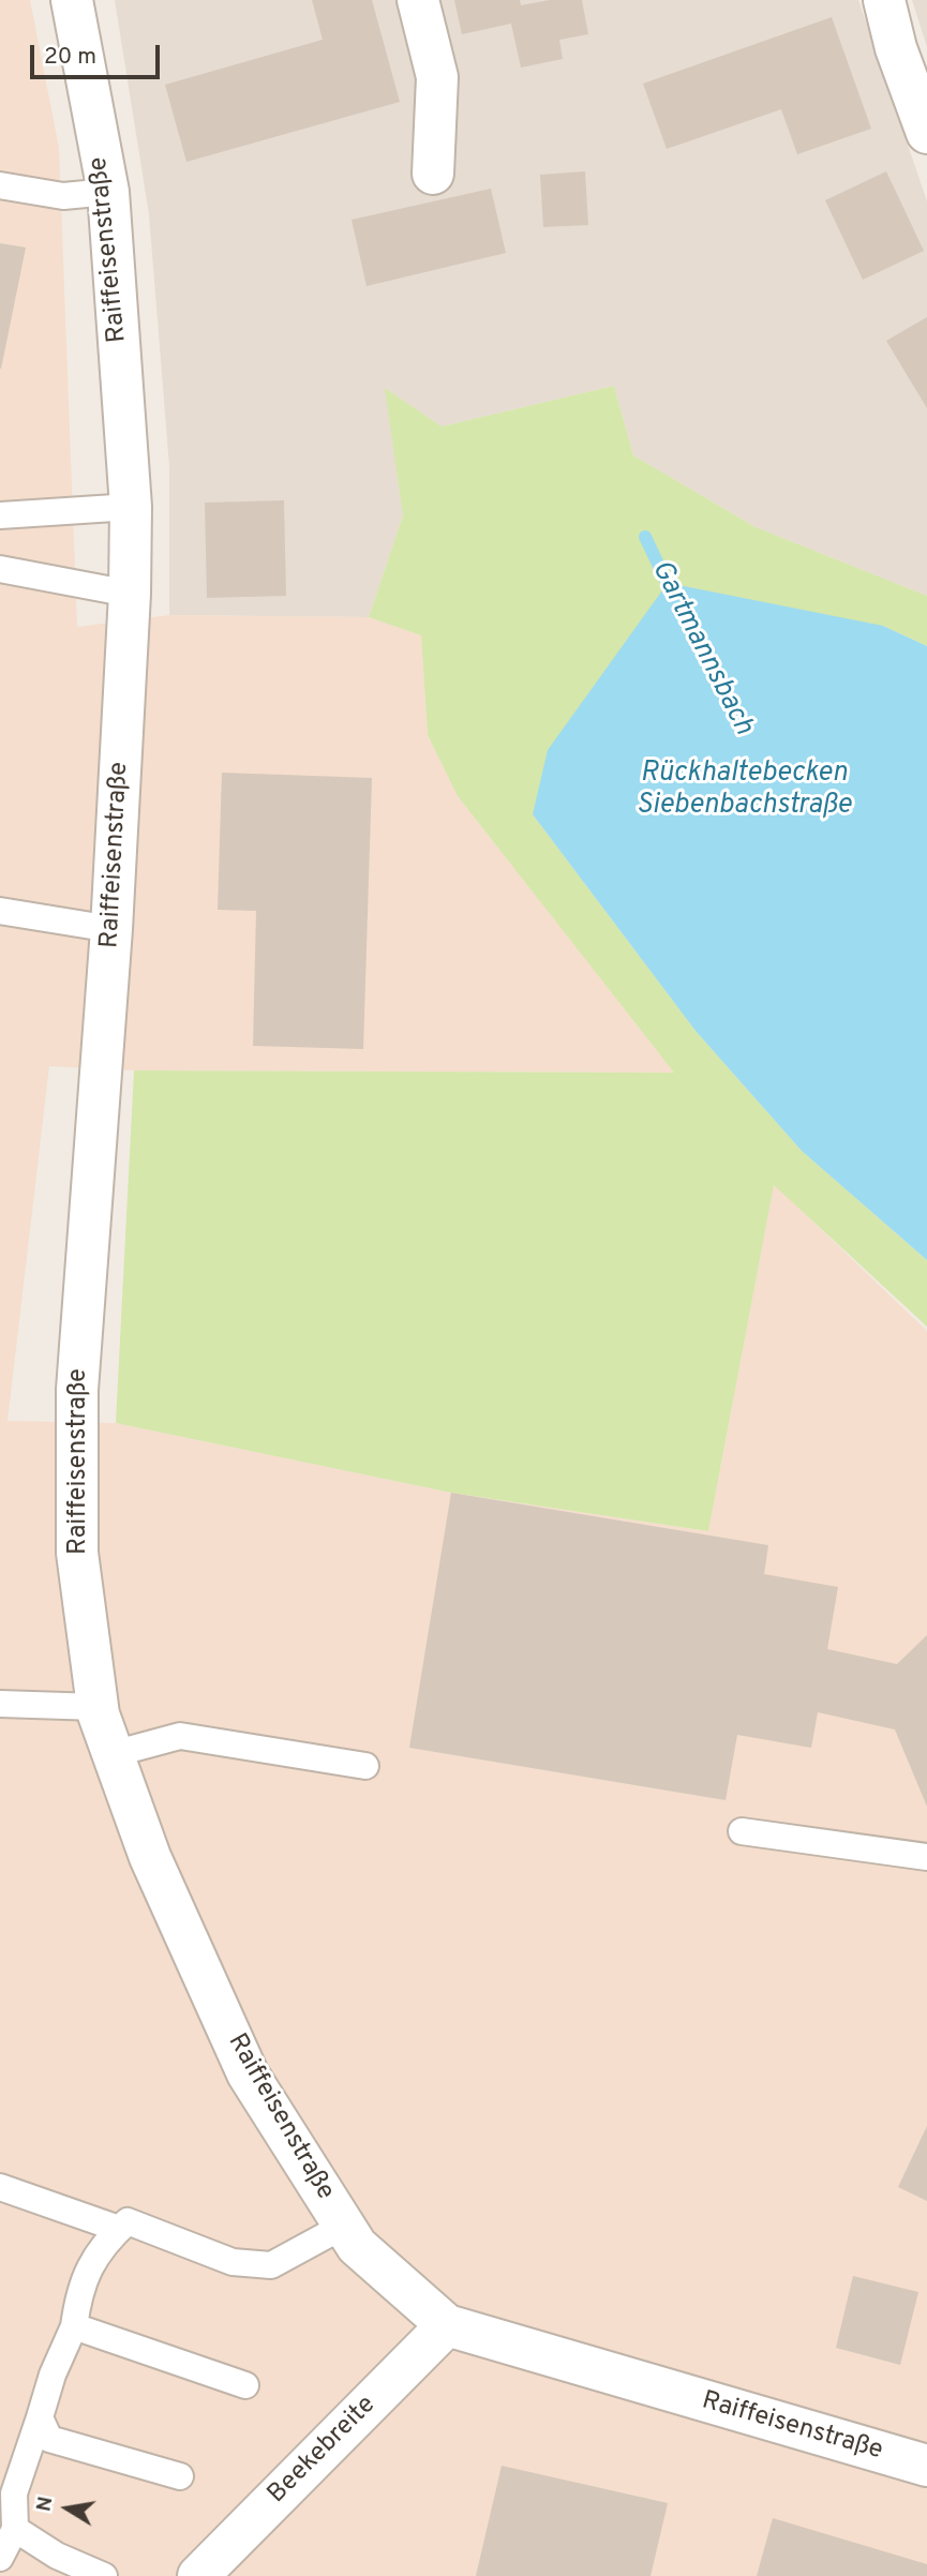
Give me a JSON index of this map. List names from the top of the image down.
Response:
{
  "streets": {
    "street": ["Raiffeisenstraße", "Beekebreite"]
  },
  "crossings": [
    ["Raiffeisenstraße", "Beekebreite"]
  ],
  "water": ["Gartmannsbach", "Rückhaltebecken Siebenbachstraße"],
  "scale_bar": "20 m",
  "north": "left"
}
